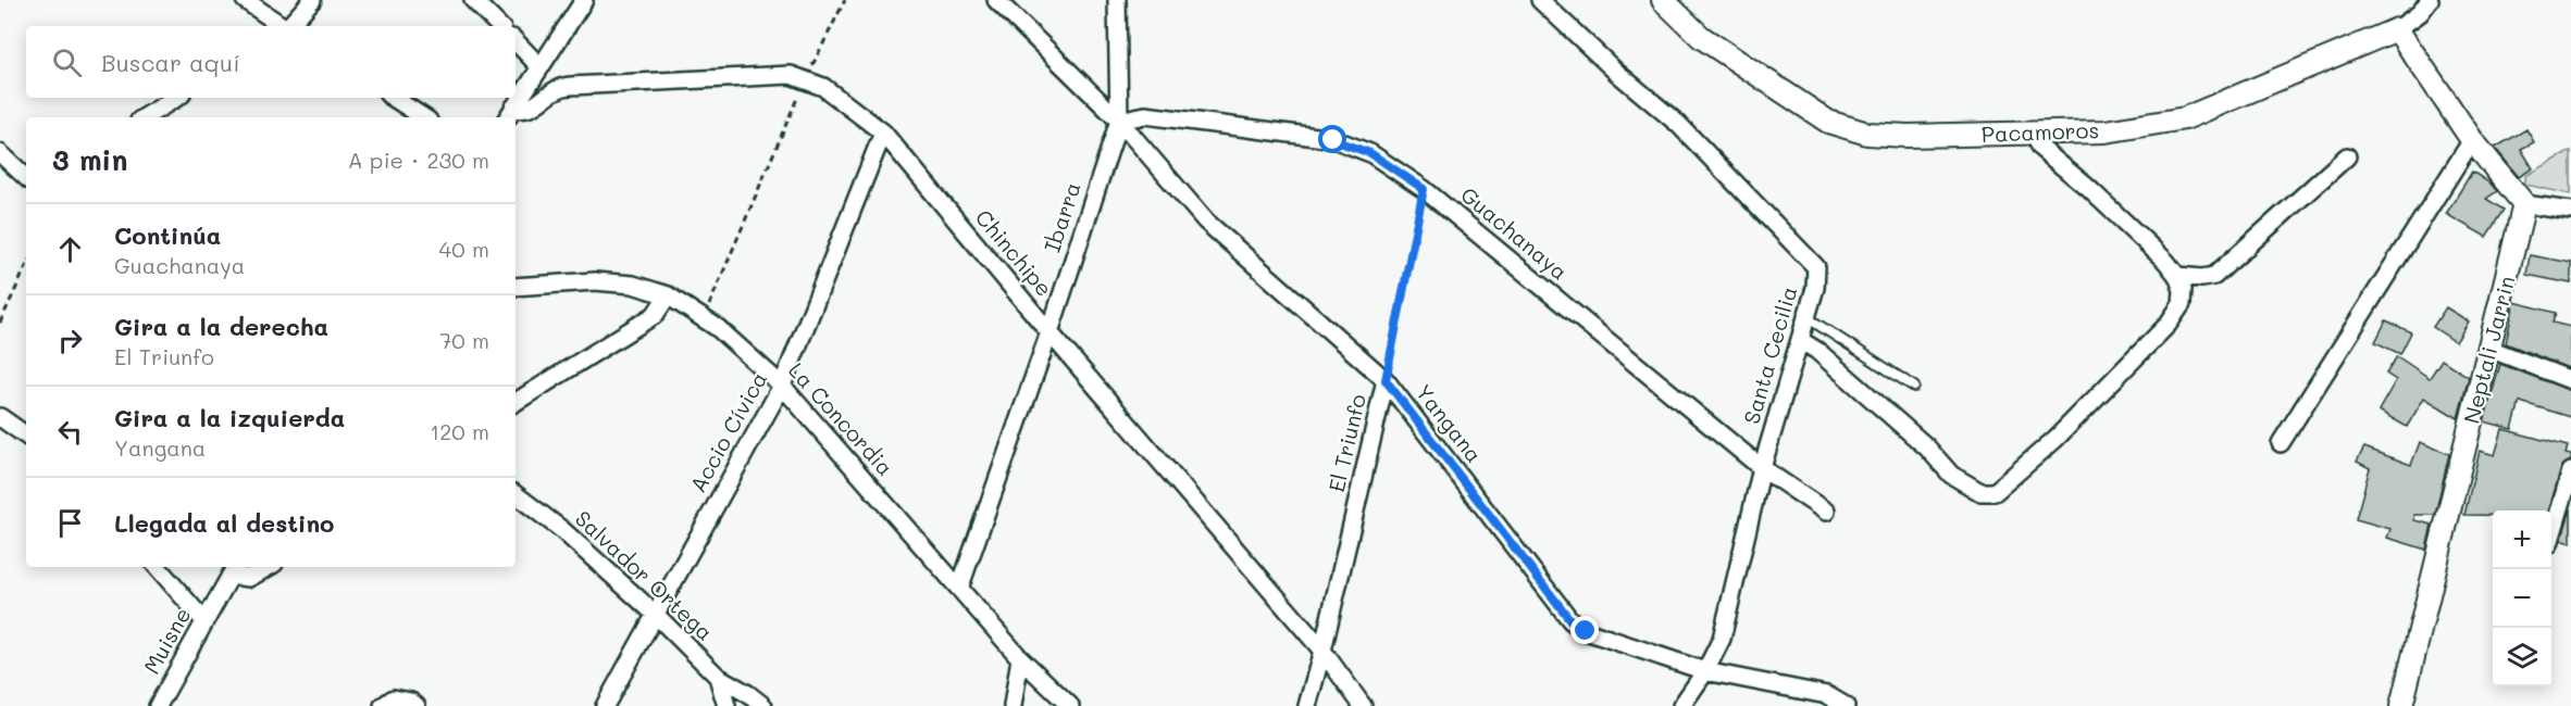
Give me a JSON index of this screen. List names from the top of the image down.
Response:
{
  "streets": {
    "street": [
      "Pacamoros",
      "Ibarra",
      "Guachanaya",
      "Chinchipe",
      "Neptali Jarrin",
      "Santa Cecilia",
      "La Concordia",
      "Yangana",
      "Accio Cívica",
      "El Triunfo",
      "Salvador Ortega",
      "Muisne"
    ]
  },
  "crossings": [
    ["Ibarra", "Guachanaya"],
    ["Ibarra", "Chinchipe"],
    ["Ibarra", "La Concordia"],
    ["Ibarra", "Yangana"],
    ["Guachanaya", "Santa Cecilia"],
    ["Guachanaya", "Yangana"],
    ["Guachanaya", "El Triunfo"],
    ["Chinchipe", "Accio Cívica"],
    ["Chinchipe", "El Triunfo"],
    ["Santa Cecilia", "Yangana"],
    ["La Concordia", "Accio Cívica"],
    ["Yangana", "El Triunfo"],
    ["Accio Cívica", "Salvador Ortega"]
  ],
  "page": {
    "search": "Buscar aquí",
    "heading": ["3 min", "A pie · 230 m"],
    "list": [
      ["Continúa", "Guachanaya", "40 m"],
      ["Gira a la derecha", "El Triunfo", "70 m"],
      ["Gira a la izquierda", "Yangana", "120 m"],
      "Llegada al destino"
    ],
    "map_buttons": ["+", "−"]
  }
}
